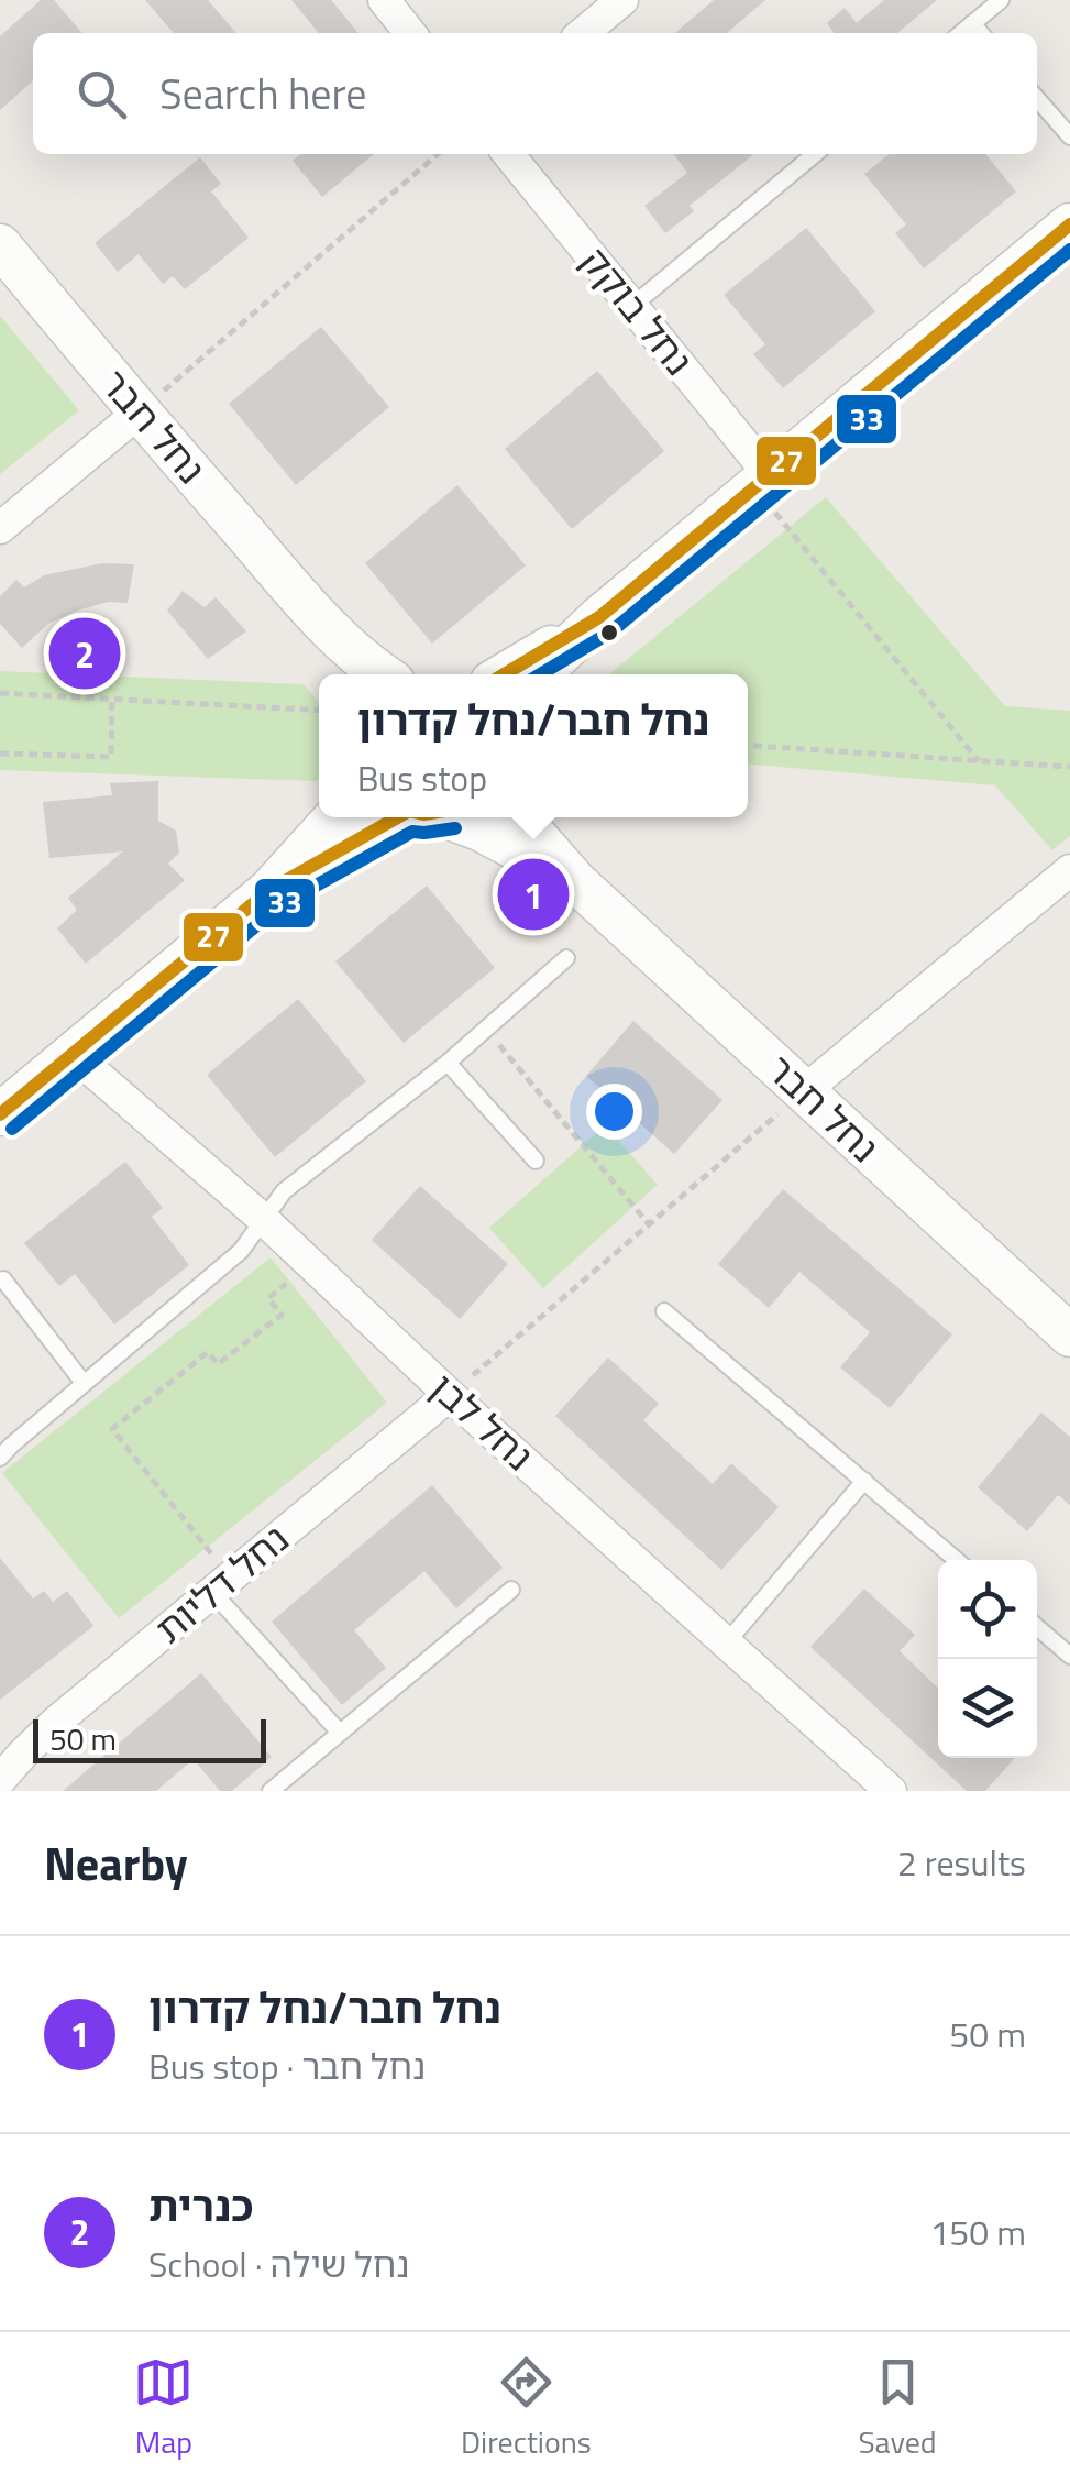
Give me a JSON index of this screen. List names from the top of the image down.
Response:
{
  "streets": {
    "street": [
      "נחל בוקק",
      "נחל חבר",
      "נחל לבן",
      "נחל דליות"
    ]
  },
  "crossings": [
    ["נחל לבן", "נחל דליות"]
  ],
  "lines": ["transit line 27", "transit line 33"],
  "scale_bar": "50 m",
  "page": {
    "search": "Search here",
    "pins": ["2", "1"],
    "popup": ["נחל חבר/נחל קדרון", "Bus stop"],
    "scale": "50 m",
    "heading": ["Nearby", "2 results"],
    "list": [
      {
        "mark": "1",
        "name": "נחל חבר/נחל קדרון",
        "note": "Bus stop · נחל חבר",
        "value": "50 m"
      },
      {
        "mark": "2",
        "name": "כנרית",
        "note": "School · נחל שילה",
        "value": "150 m"
      }
    ],
    "nav": ["Map", "Directions", "Saved"]
  }
}
